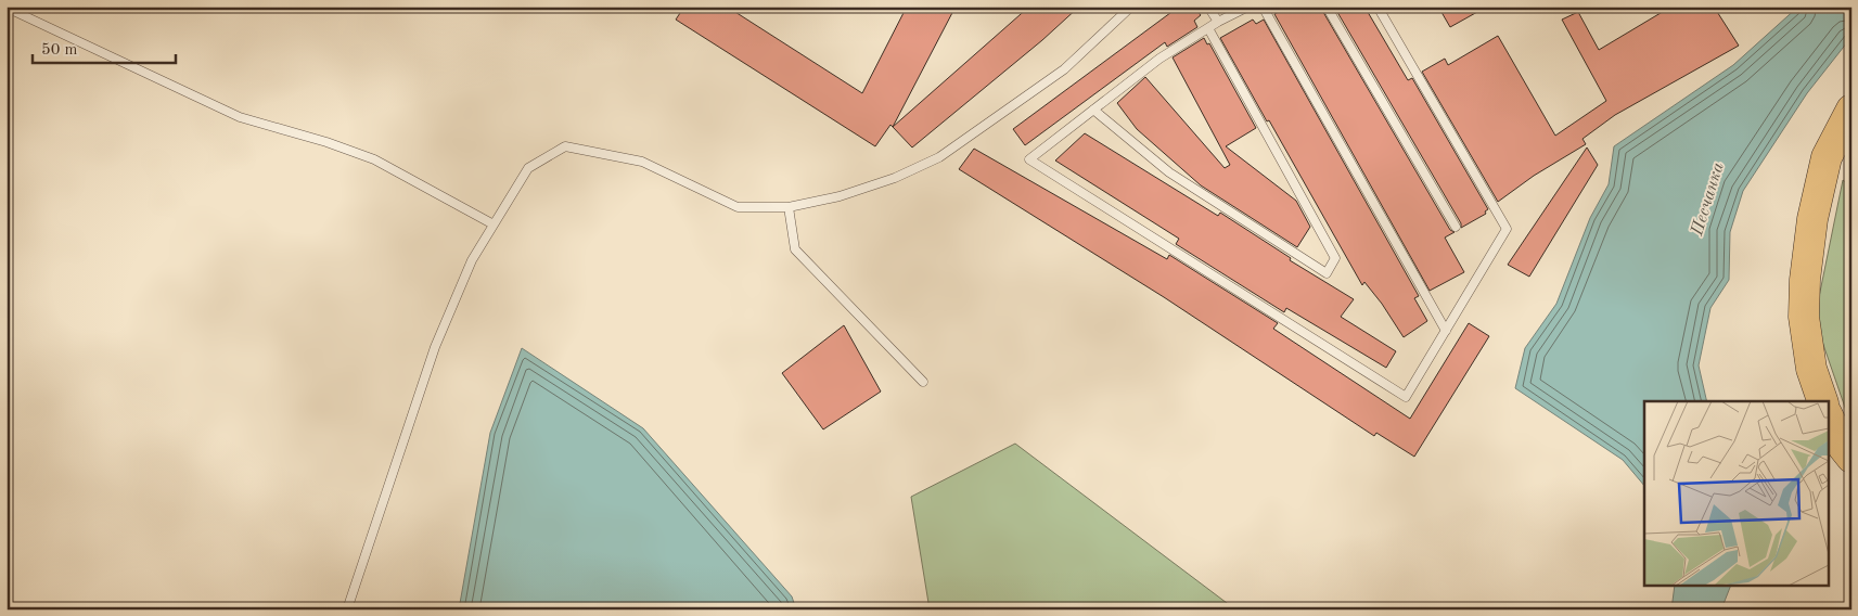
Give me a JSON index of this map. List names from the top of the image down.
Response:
{
  "water": ["Песчанка"],
  "scale_bar": "50 m"
}
